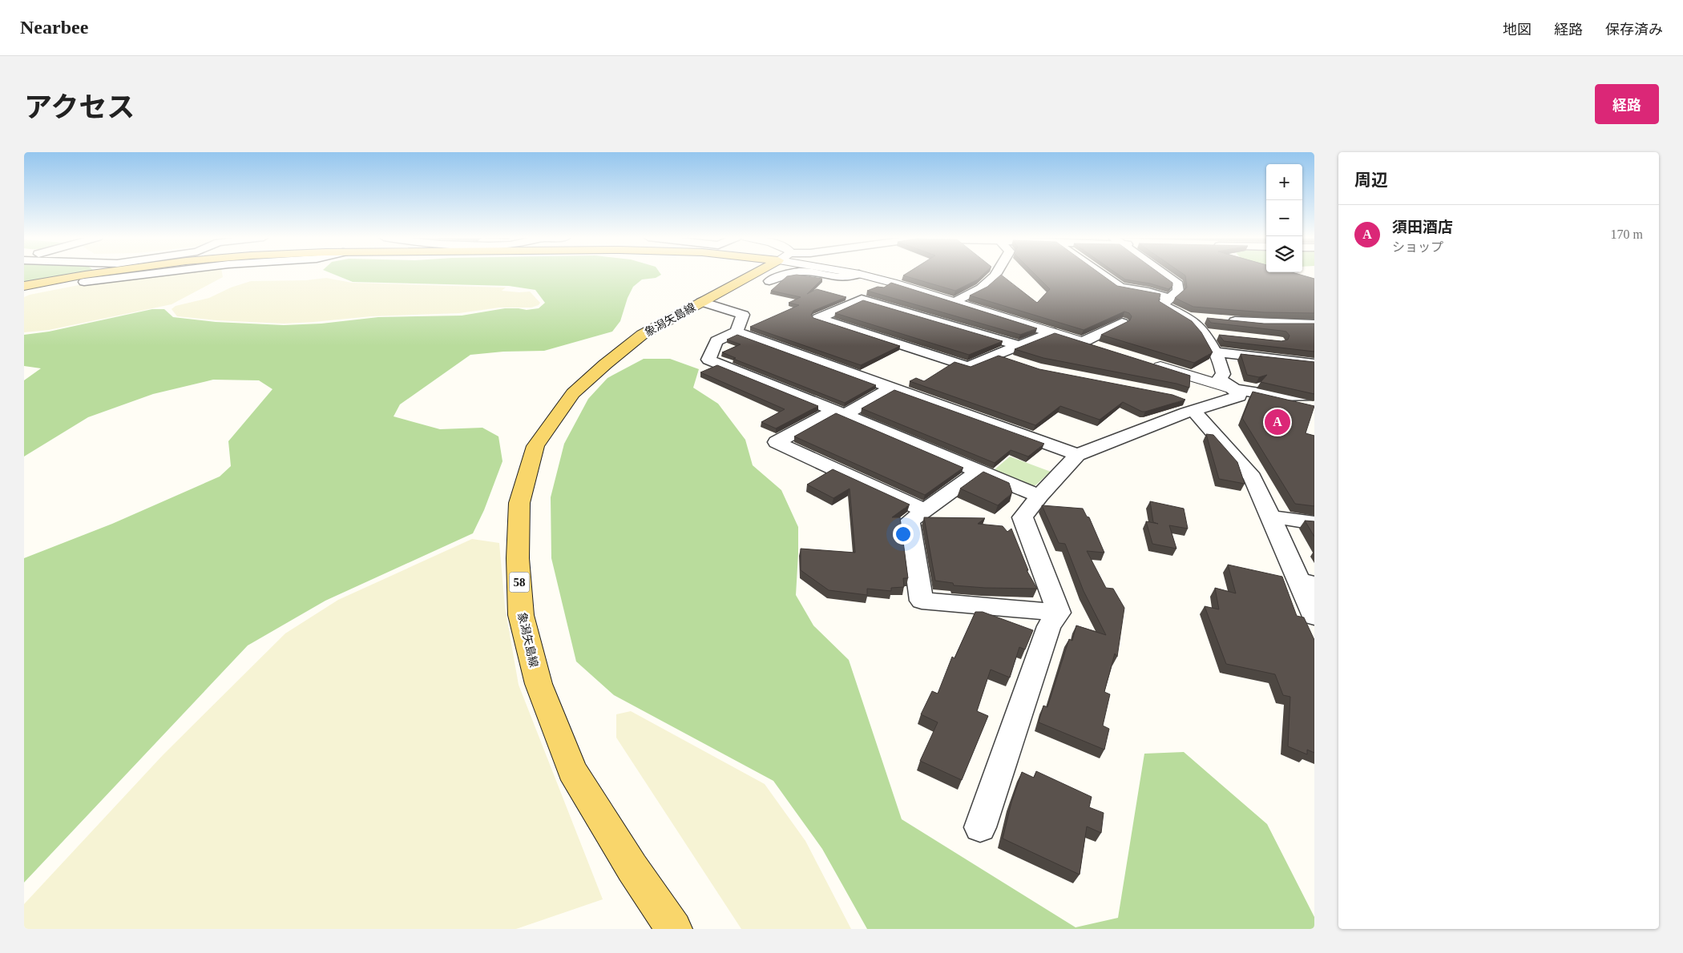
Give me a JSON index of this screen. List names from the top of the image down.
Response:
{
  "streets": {
    "main road": ["象潟矢島線", "58"]
  },
  "page": {
    "header": "Nearbee",
    "nav": ["地図", "経路", "保存済み"],
    "title": "アクセス",
    "buttons": "経路",
    "heading": "周辺",
    "map_buttons": ["+", "−"],
    "list": [
      {
        "mark": "A",
        "name": "須田酒店",
        "note": "ショップ",
        "value": "170 m"
      }
    ],
    "pins": "A"
  }
}
